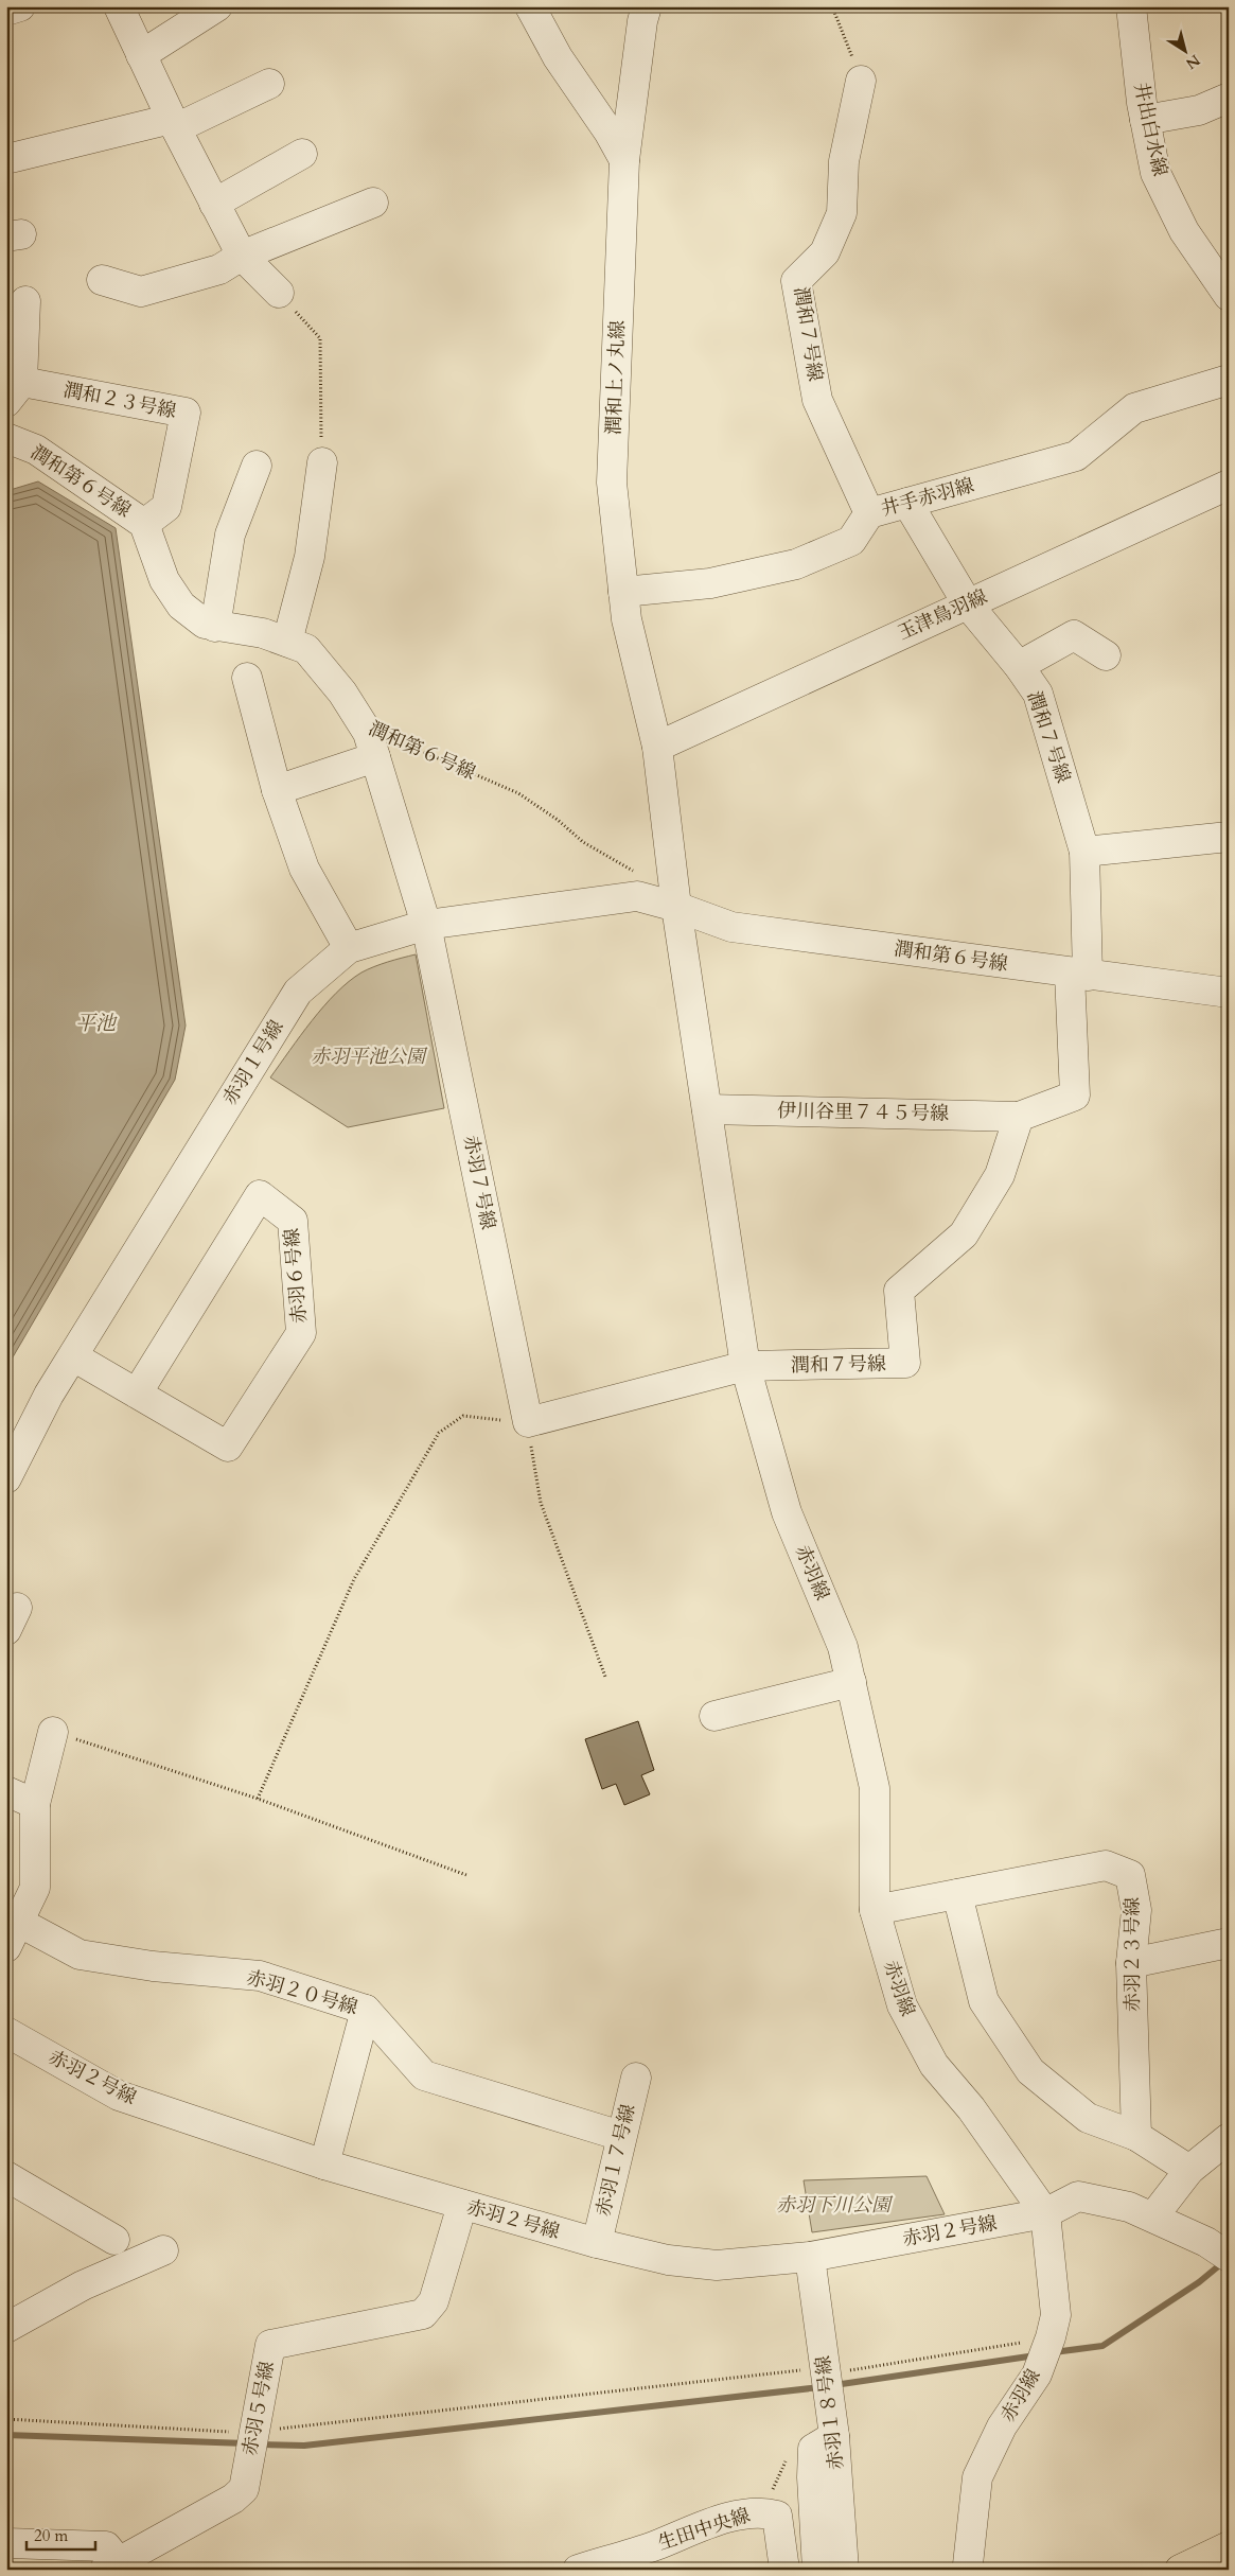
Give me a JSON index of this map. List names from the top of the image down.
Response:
{
  "streets": {
    "street": [
      "井出白水線",
      "潤和７号線",
      "潤和上ノ丸線",
      "潤和２３号線",
      "潤和第６号線",
      "井手赤羽線",
      "玉津鳥羽線",
      "赤羽１号線",
      "伊川谷里７４５号線",
      "赤羽７号線",
      "赤羽６号線",
      "赤羽線",
      "赤羽２３号線",
      "赤羽２０号線",
      "赤羽２号線",
      "赤羽１７号線",
      "赤羽５号線",
      "赤羽１８号線",
      "生田中央線"
    ]
  },
  "crossings": [
    ["潤和７号線", "潤和第６号線"],
    ["潤和７号線", "井手赤羽線"],
    ["潤和７号線", "玉津鳥羽線"],
    ["潤和７号線", "伊川谷里７４５号線"],
    ["潤和７号線", "赤羽線"],
    ["潤和上ノ丸線", "潤和第６号線"],
    ["潤和上ノ丸線", "井手赤羽線"],
    ["潤和上ノ丸線", "玉津鳥羽線"],
    ["潤和上ノ丸線", "赤羽１号線"],
    ["潤和上ノ丸線", "伊川谷里７４５号線"],
    ["潤和上ノ丸線", "赤羽線"],
    ["潤和２３号線", "潤和第６号線"],
    ["潤和第６号線", "赤羽１号線"],
    ["潤和第６号線", "赤羽７号線"],
    ["赤羽１号線", "赤羽７号線"],
    ["赤羽１号線", "赤羽６号線"],
    ["伊川谷里７４５号線", "赤羽線"],
    ["赤羽線", "赤羽２３号線"],
    ["赤羽線", "赤羽２号線"],
    ["赤羽２０号線", "赤羽１７号線"],
    ["赤羽２号線", "赤羽１７号線"],
    ["赤羽２号線", "赤羽５号線"],
    ["赤羽２号線", "赤羽１８号線"]
  ],
  "water": ["平池"],
  "parks": ["赤羽平池公園", "赤羽下川公園"],
  "scale_bar": "20 m",
  "north": "bottom right"
}
